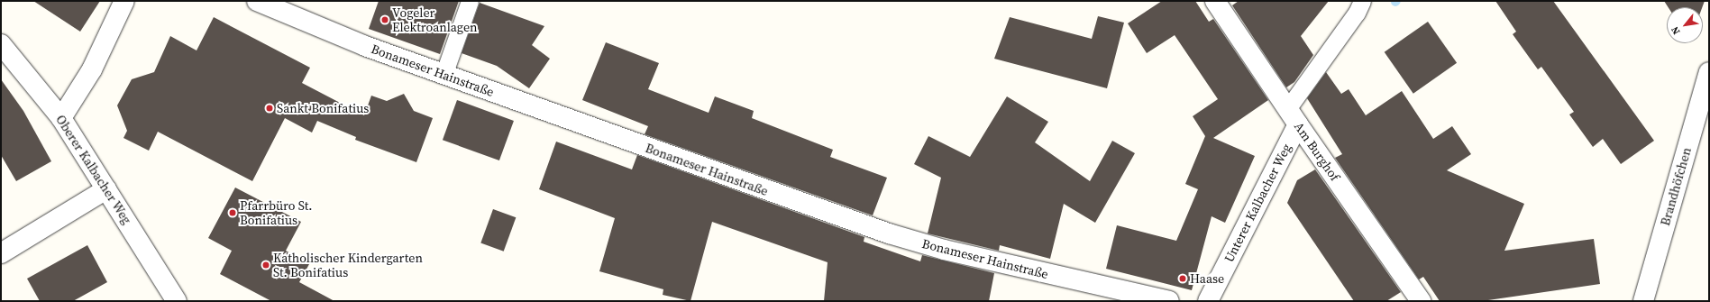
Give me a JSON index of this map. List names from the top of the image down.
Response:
{
  "streets": {
    "street": [
      "Bonameser Hainstraße",
      "Am Burghof",
      "Oberer Kalbacher Weg",
      "Brandhöfchen",
      "Unterer Kalbacher Weg"
    ]
  },
  "crossings": [
    ["Am Burghof", "Unterer Kalbacher Weg"]
  ],
  "places": [
    "Vogeler Elektroanlagen",
    "Sankt Bonifatius",
    "Pfarrbüro St. Bonifatius",
    "Katholischer Kindergarten St. Bonifatius",
    "Haase"
  ],
  "north": "bottom left"
}
